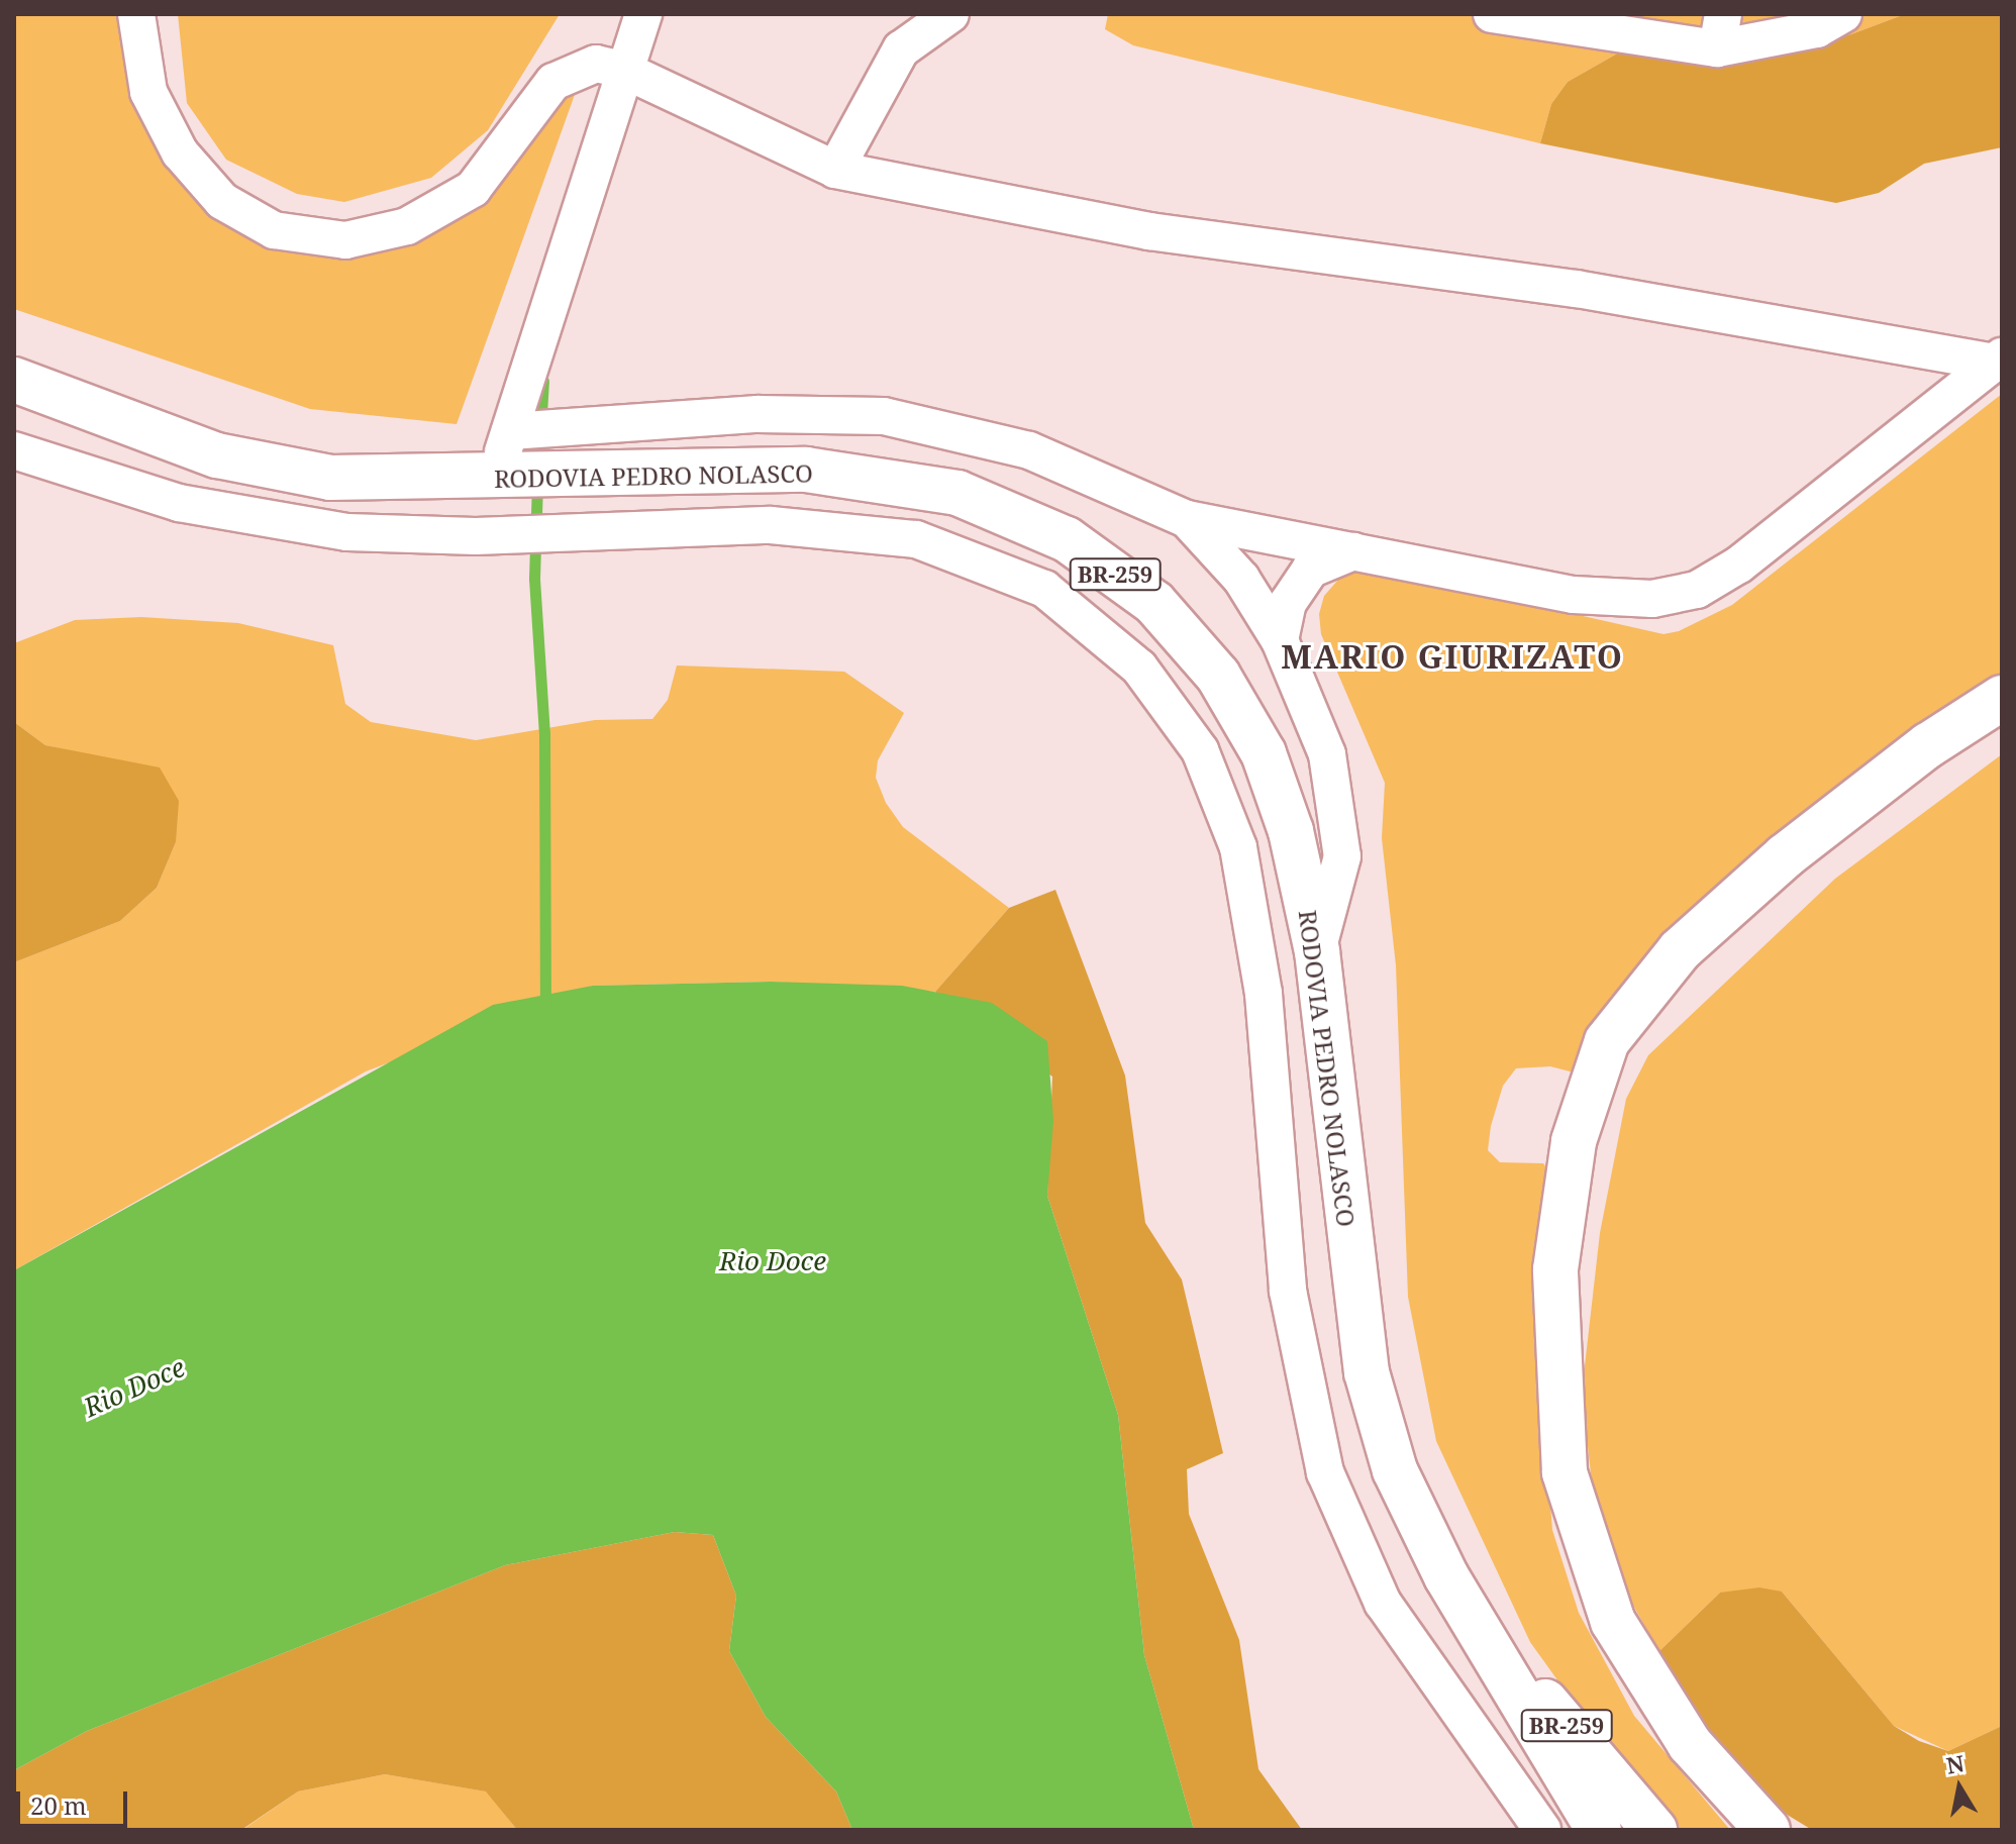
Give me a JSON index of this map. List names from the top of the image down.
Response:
{
  "streets": {
    "main road": ["RODOVIA PEDRO NOLASCO", "BR-259"]
  },
  "districts": ["MARIO GIURIZATO"],
  "water": ["Rio Doce"],
  "scale_bar": "20 m",
  "north": "top"
}
